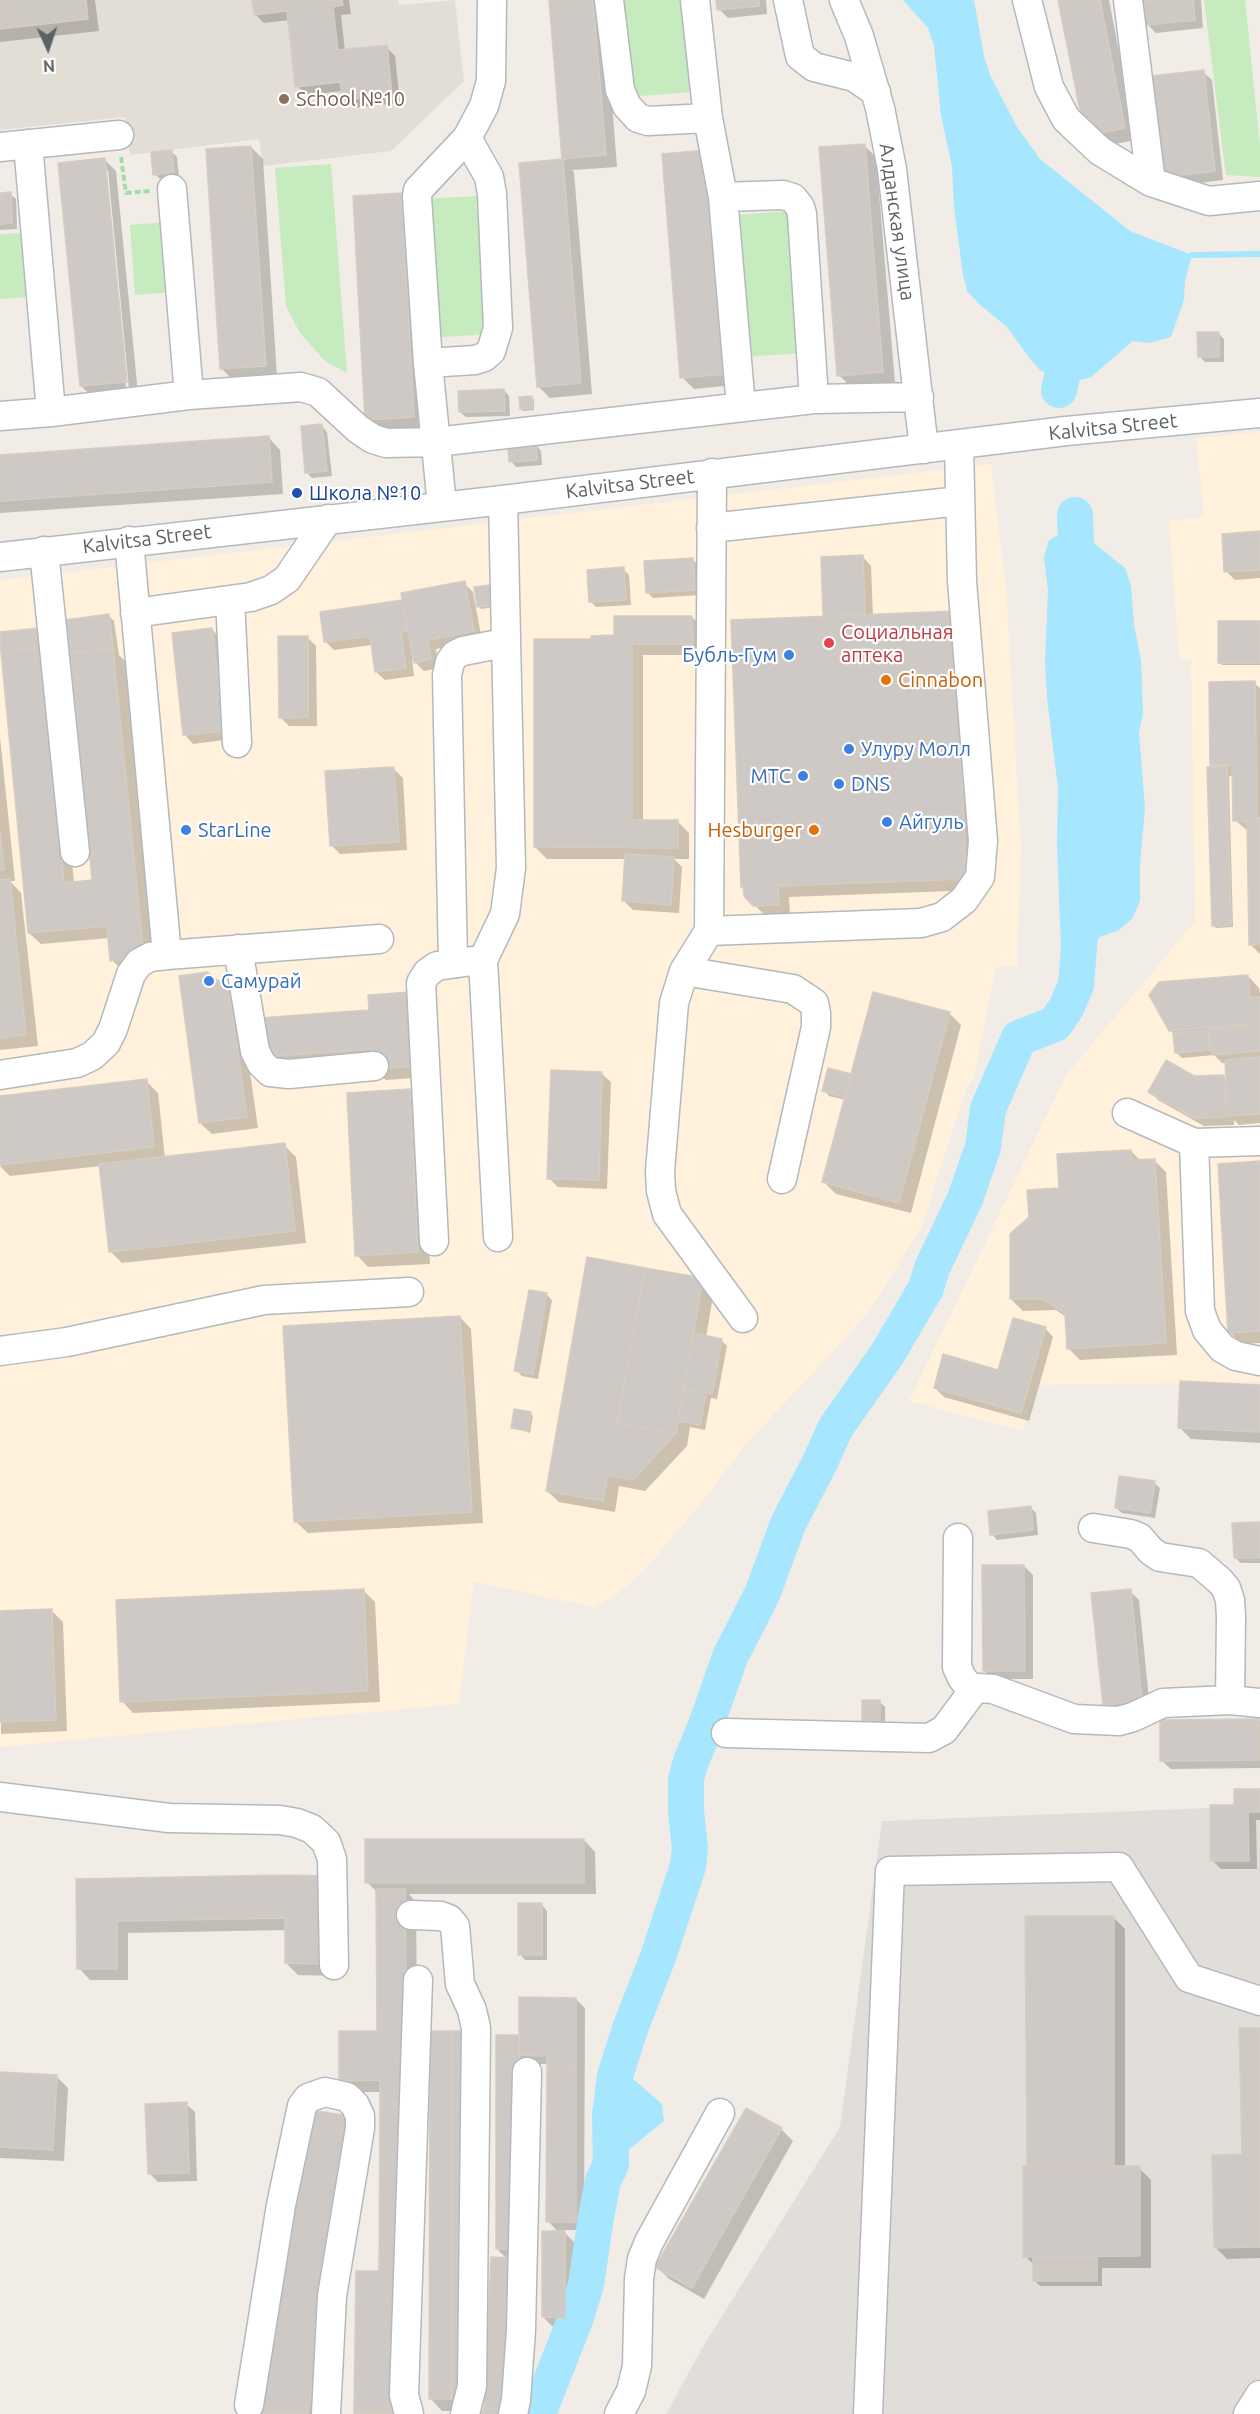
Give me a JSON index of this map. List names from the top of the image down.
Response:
{
  "streets": {
    "street": ["Алданская улица", "Kalvitsa Street"]
  },
  "crossings": [
    ["Алданская улица", "Kalvitsa Street"]
  ],
  "places": [
    "School №10",
    "Школа №10",
    "Социальная аптека",
    "Бубль-Гум",
    "Cinnabon",
    "Улуру Молл",
    "МТС",
    "DNS",
    "Айгуль",
    "StarLine",
    "Hesburger",
    "Самурай"
  ],
  "north": "bottom"
}
